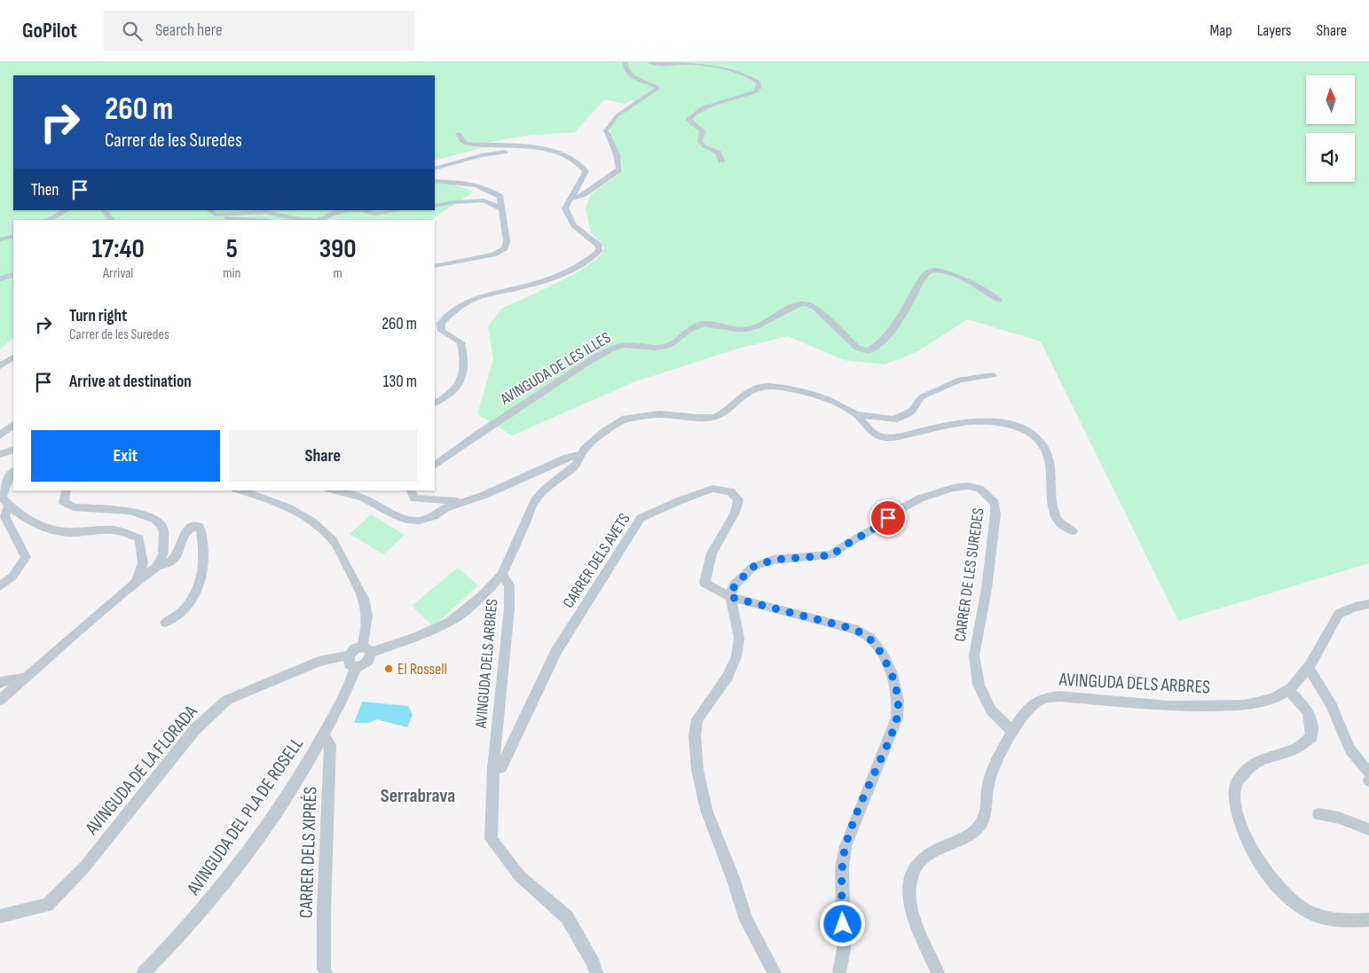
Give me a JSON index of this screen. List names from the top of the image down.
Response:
{
  "streets": {
    "street": [
      "AVINGUDA DE LES ILLES",
      "CARRER DELS AVETS",
      "CARRER DE LES SUREDES",
      "AVINGUDA DELS ARBRES",
      "AVINGUDA DE LA FLORADA",
      "AVINGUDA DEL PLA DE ROSELL",
      "CARRER DELS XIPRÉS"
    ]
  },
  "crossings": [
    ["CARRER DELS AVETS", "CARRER DE LES SUREDES"],
    ["CARRER DELS AVETS", "AVINGUDA DELS ARBRES"],
    ["CARRER DE LES SUREDES", "AVINGUDA DELS ARBRES"],
    ["AVINGUDA DE LA FLORADA", "AVINGUDA DEL PLA DE ROSELL"],
    ["AVINGUDA DEL PLA DE ROSELL", "CARRER DELS XIPRÉS"]
  ],
  "districts": ["Serrabrava"],
  "places": ["El Rossell"],
  "north": "top",
  "page": {
    "header": "GoPilot",
    "search": "Search here",
    "nav": ["Map", "Layers", "Share"],
    "turn": ["260 m", "Carrer de les Suredes"],
    "then": "Then",
    "eta": [
      "17:40",
      "Arrival",
      "5",
      "min",
      "390",
      "m"
    ],
    "list": [
      {
        "name": "Turn right",
        "note": "Carrer de les Suredes",
        "value": "260 m"
      },
      {
        "name": "Arrive at destination",
        "value": "130 m"
      }
    ],
    "buttons": ["Exit", "Share"]
  }
}
